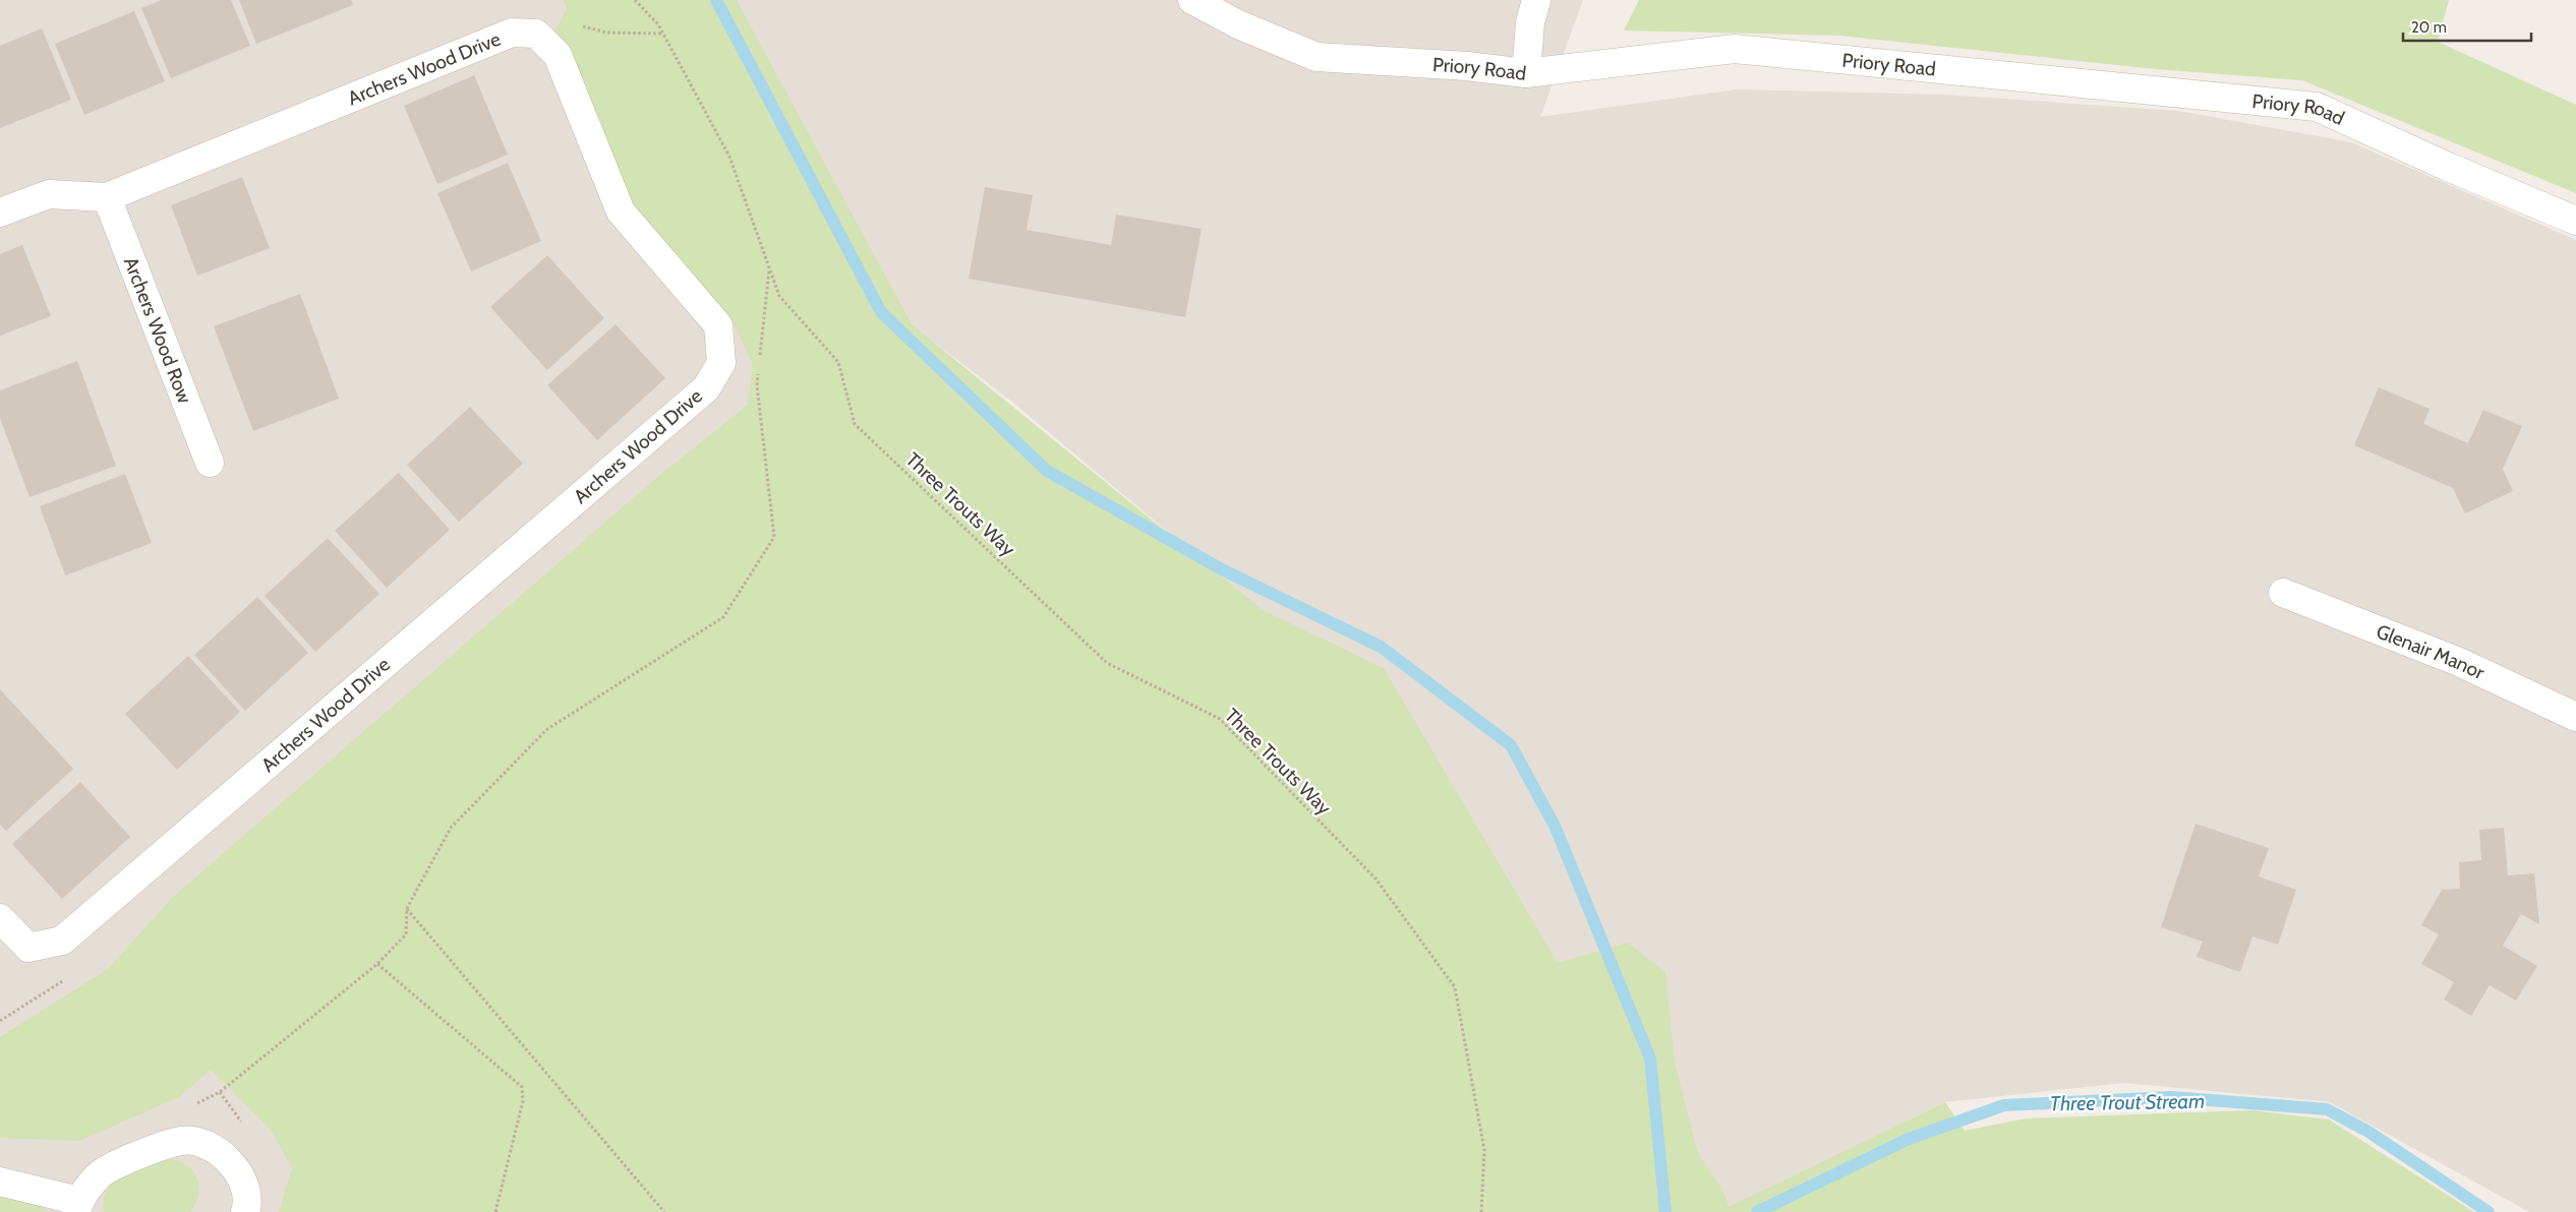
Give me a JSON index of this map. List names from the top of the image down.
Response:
{
  "streets": {
    "street": [
      "Priory Road",
      "Archers Wood Drive",
      "Archers Wood Row",
      "Glenair Manor"
    ],
    "path": ["Three Trouts Way"]
  },
  "crossings": [
    ["Archers Wood Drive", "Archers Wood Row"]
  ],
  "water": ["Three Trout Stream"],
  "scale_bar": "20 m"
}
